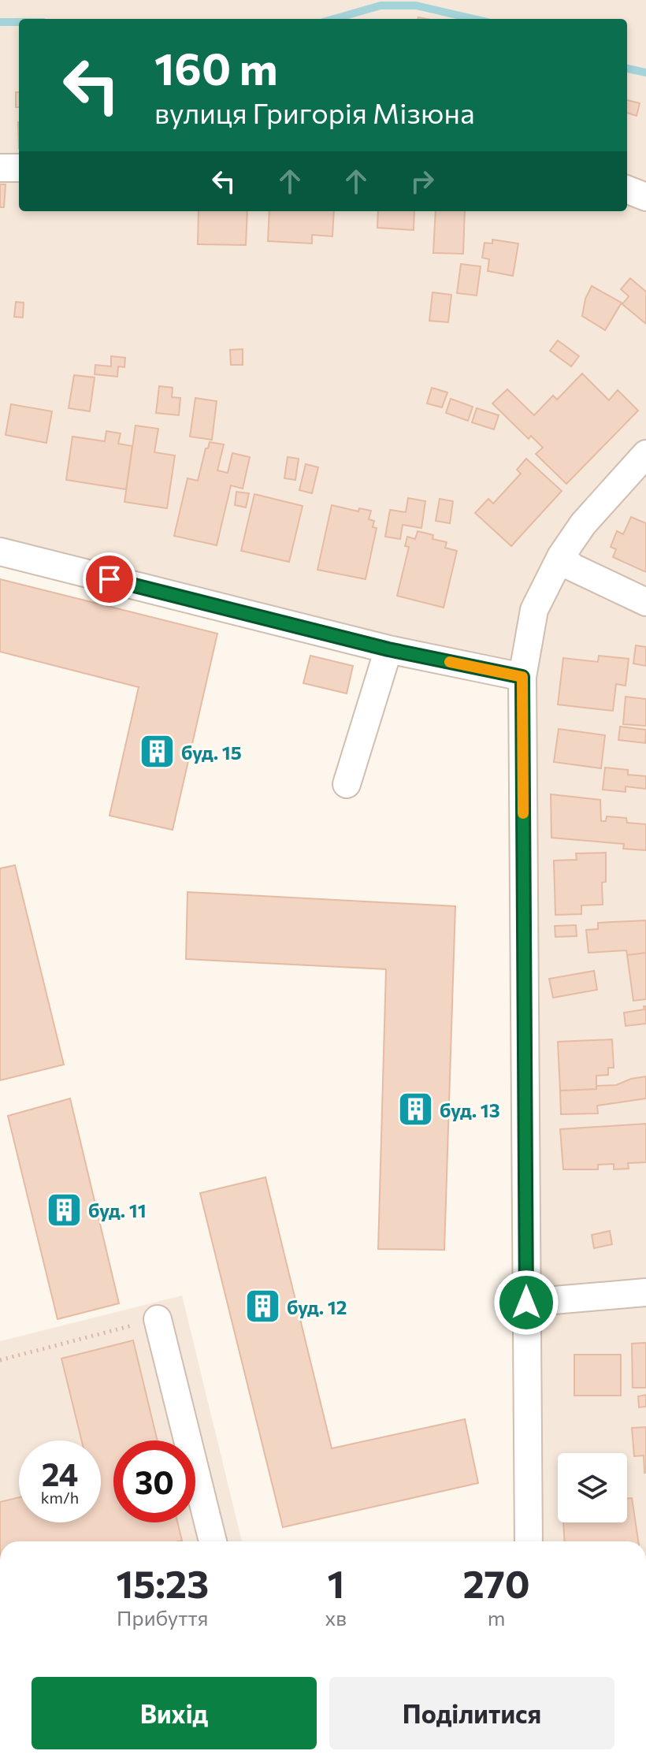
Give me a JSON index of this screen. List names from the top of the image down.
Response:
{
  "places": {
    "building": [
      "буд. 15",
      "буд. 13",
      "буд. 11",
      "буд. 12"
    ]
  },
  "page": {
    "turn": ["160 m", "вулиця Григорія Мізюна"],
    "speed": "24 km/h",
    "limit": "30",
    "eta": [
      "15:23",
      "Прибуття",
      "1",
      "хв",
      "270",
      "m"
    ],
    "buttons": ["Вихід", "Поділитися"]
  }
}
